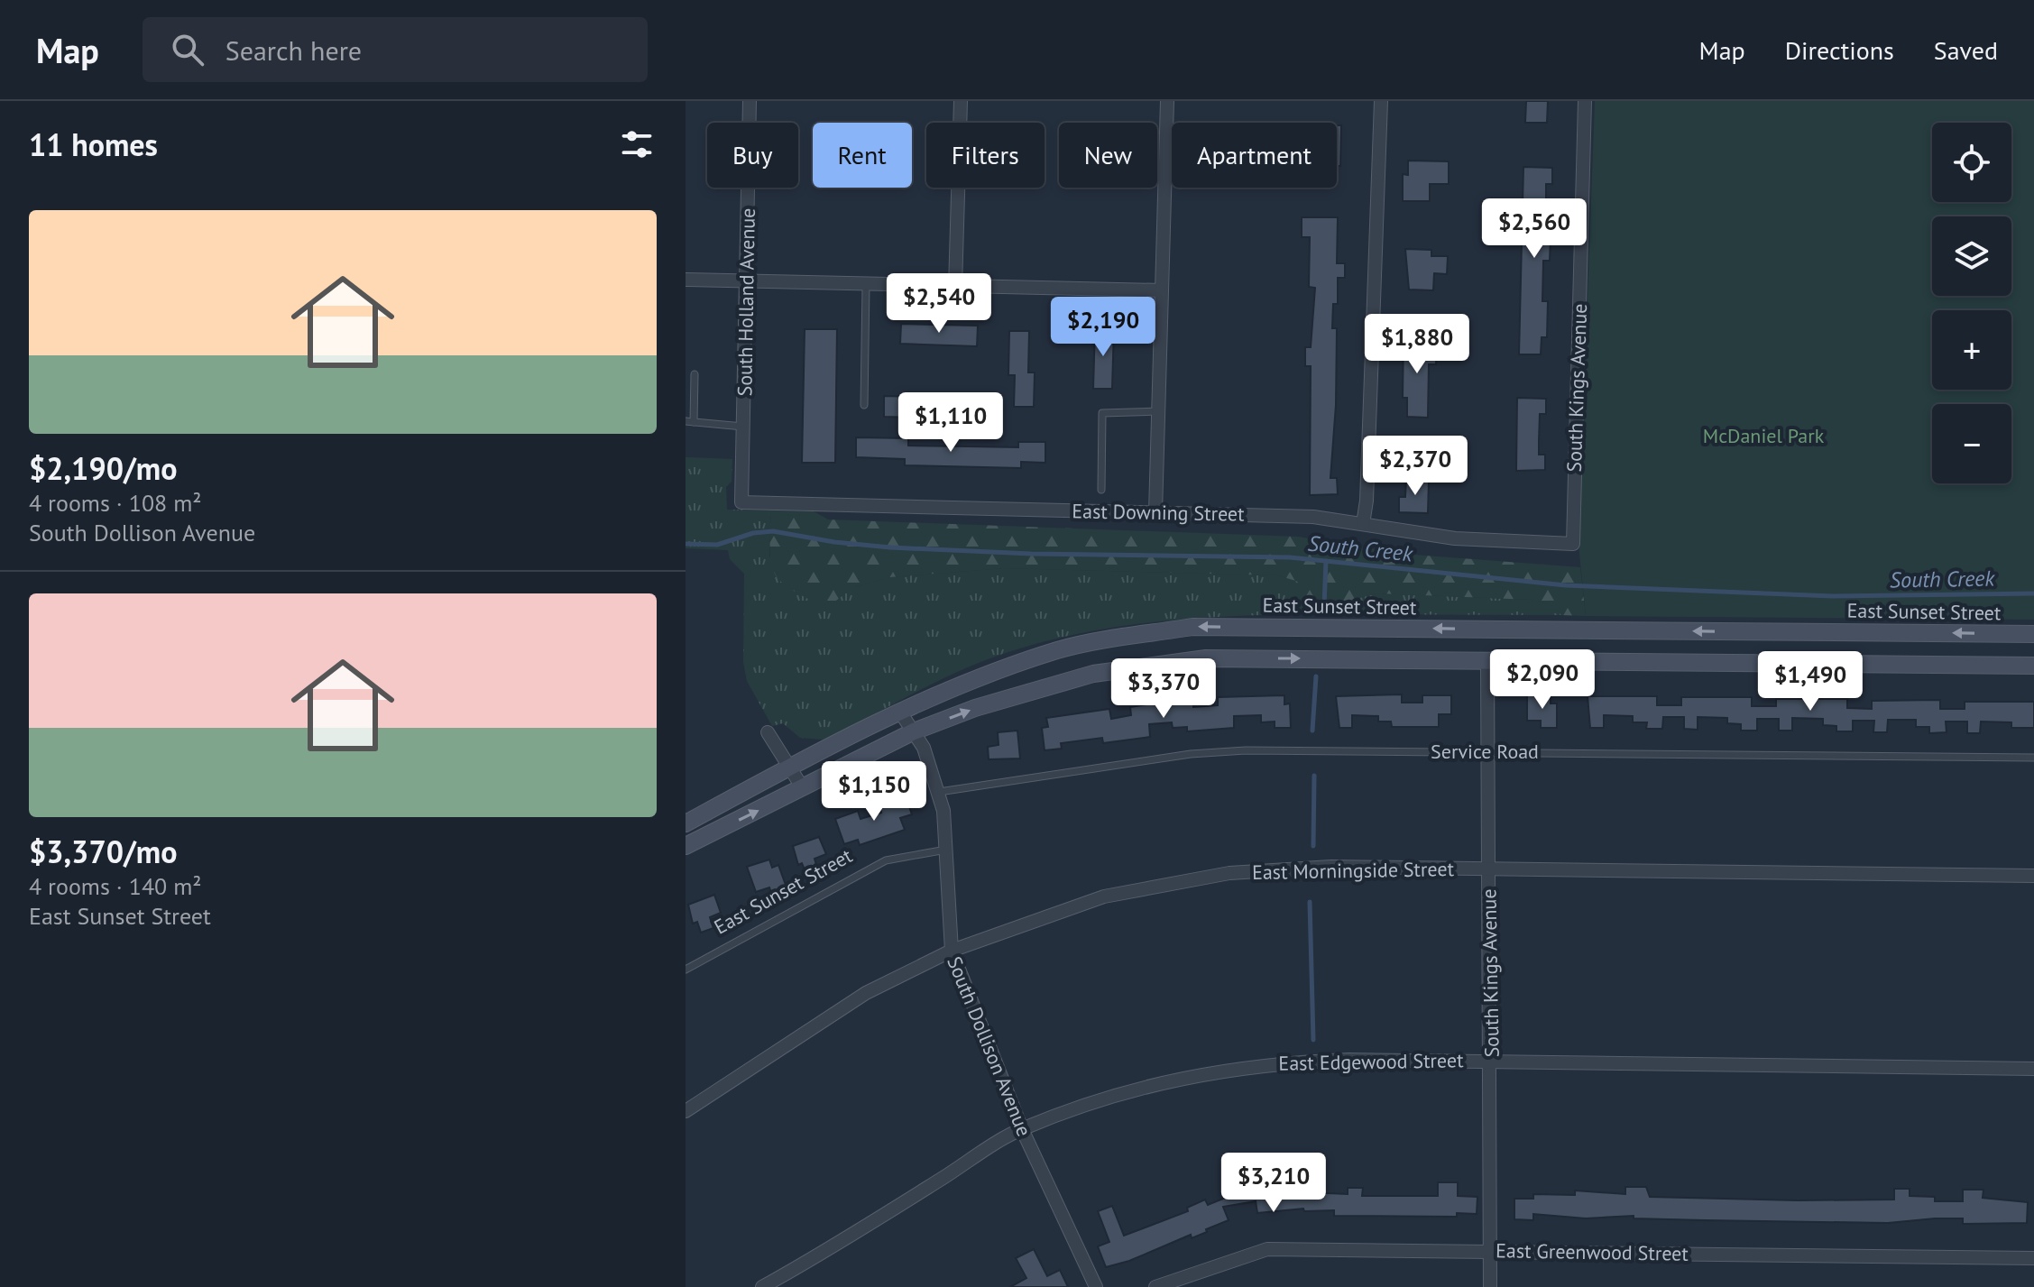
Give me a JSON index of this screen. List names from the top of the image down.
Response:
{
  "streets": {
    "main road": ["East Sunset Street"],
    "street": [
      "South Holland Avenue",
      "South Kings Avenue",
      "East Downing Street",
      "East Morningside Street",
      "South Dollison Avenue",
      "East Edgewood Street",
      "East Greenwood Street"
    ],
    "lane": ["Service Road"]
  },
  "crossings": [
    ["South Holland Avenue", "East Downing Street"],
    ["South Kings Avenue", "East Downing Street"],
    ["South Kings Avenue", "Service Road"],
    ["South Kings Avenue", "East Morningside Street"],
    ["South Kings Avenue", "East Edgewood Street"],
    ["South Kings Avenue", "East Greenwood Street"],
    ["East Sunset Street", "South Dollison Avenue"],
    ["Service Road", "South Dollison Avenue"],
    ["East Morningside Street", "South Dollison Avenue"],
    ["South Dollison Avenue", "East Edgewood Street"]
  ],
  "water": ["South Creek"],
  "parks": ["McDaniel Park"],
  "page": {
    "header": "Map",
    "search": "Search here",
    "nav": ["Map", "Directions", "Saved"],
    "heading": "11 homes",
    "map_buttons": ["+", "−"],
    "chip": [
      "Buy",
      "Rent",
      "Filters",
      "New",
      "Apartment"
    ],
    "list": [
      {
        "name": "$2,190/mo",
        "note": "4 rooms · 108 m² · South Dollison Avenue"
      },
      {
        "name": "$3,370/mo",
        "note": "4 rooms · 140 m² · East Sunset Street"
      }
    ],
    "price": [
      "$2,560",
      "$2,540",
      "$2,190",
      "$1,880",
      "$1,110",
      "$2,370",
      "$2,090",
      "$1,490",
      "$3,370",
      "$1,150",
      "$3,210"
    ]
  }
}
